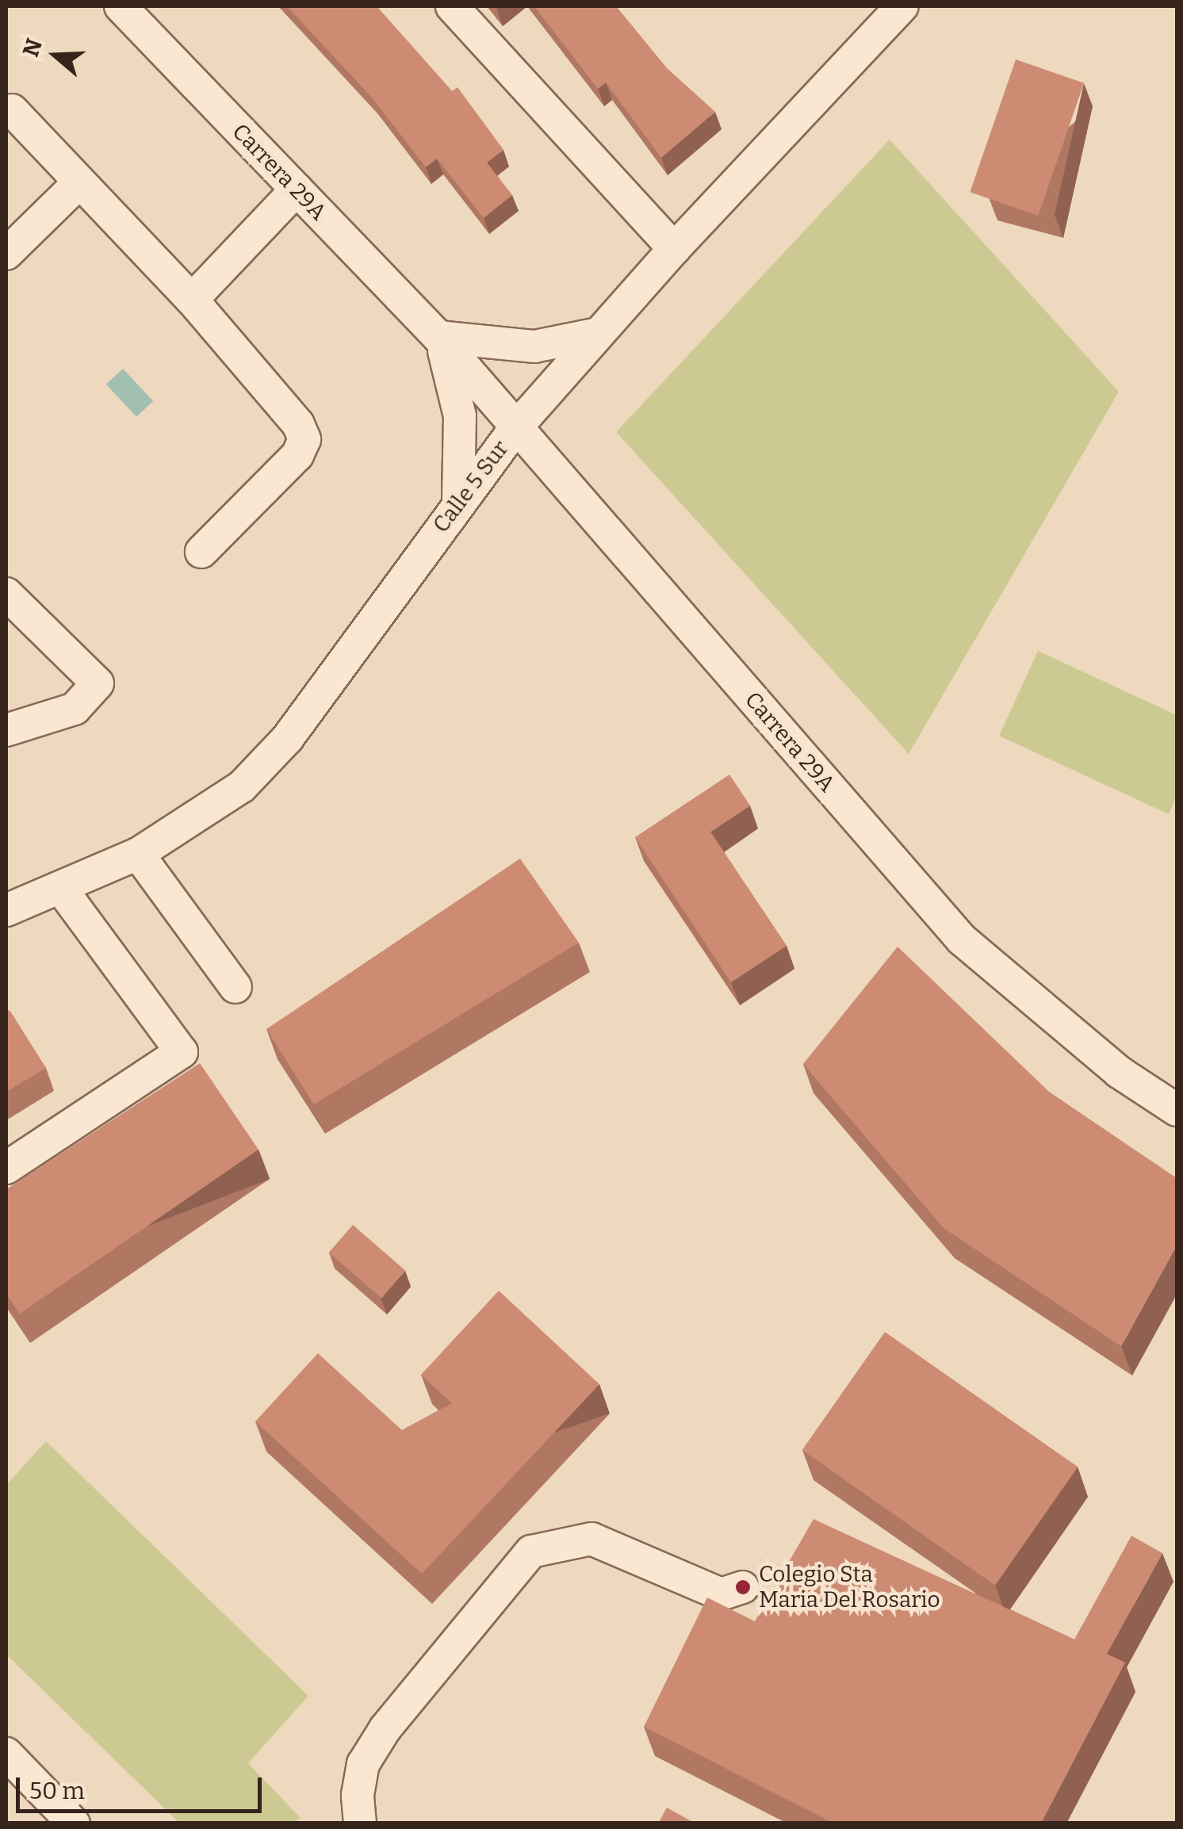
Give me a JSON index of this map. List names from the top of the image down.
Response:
{
  "streets": {
    "street": ["Carrera 29A", "Calle 5 Sur"]
  },
  "crossings": [
    ["Carrera 29A", "Calle 5 Sur"]
  ],
  "places": ["Colegio Sta Maria Del Rosario"],
  "scale_bar": "50 m",
  "north": "left"
}
